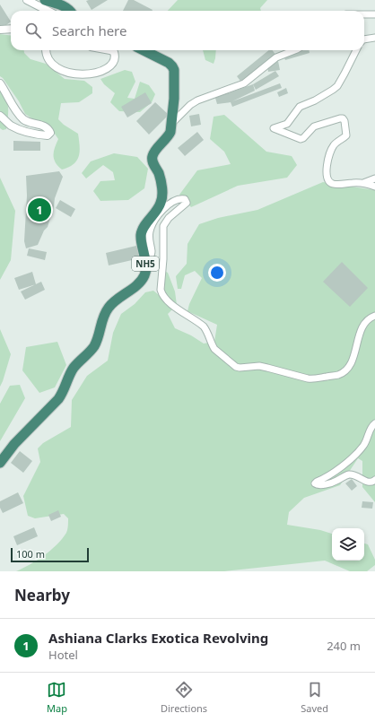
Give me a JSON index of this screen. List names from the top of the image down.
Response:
{
  "streets": {
    "highway": ["NH5"]
  },
  "scale_bar": "100 m",
  "page": {
    "search": "Search here",
    "pins": "1",
    "scale": "100 m",
    "heading": "Nearby",
    "list": [
      {
        "mark": "1",
        "name": "Ashiana Clarks Exotica Revolving",
        "note": "Hotel",
        "value": "240 m"
      }
    ],
    "nav": ["Map", "Directions", "Saved"]
  }
}
